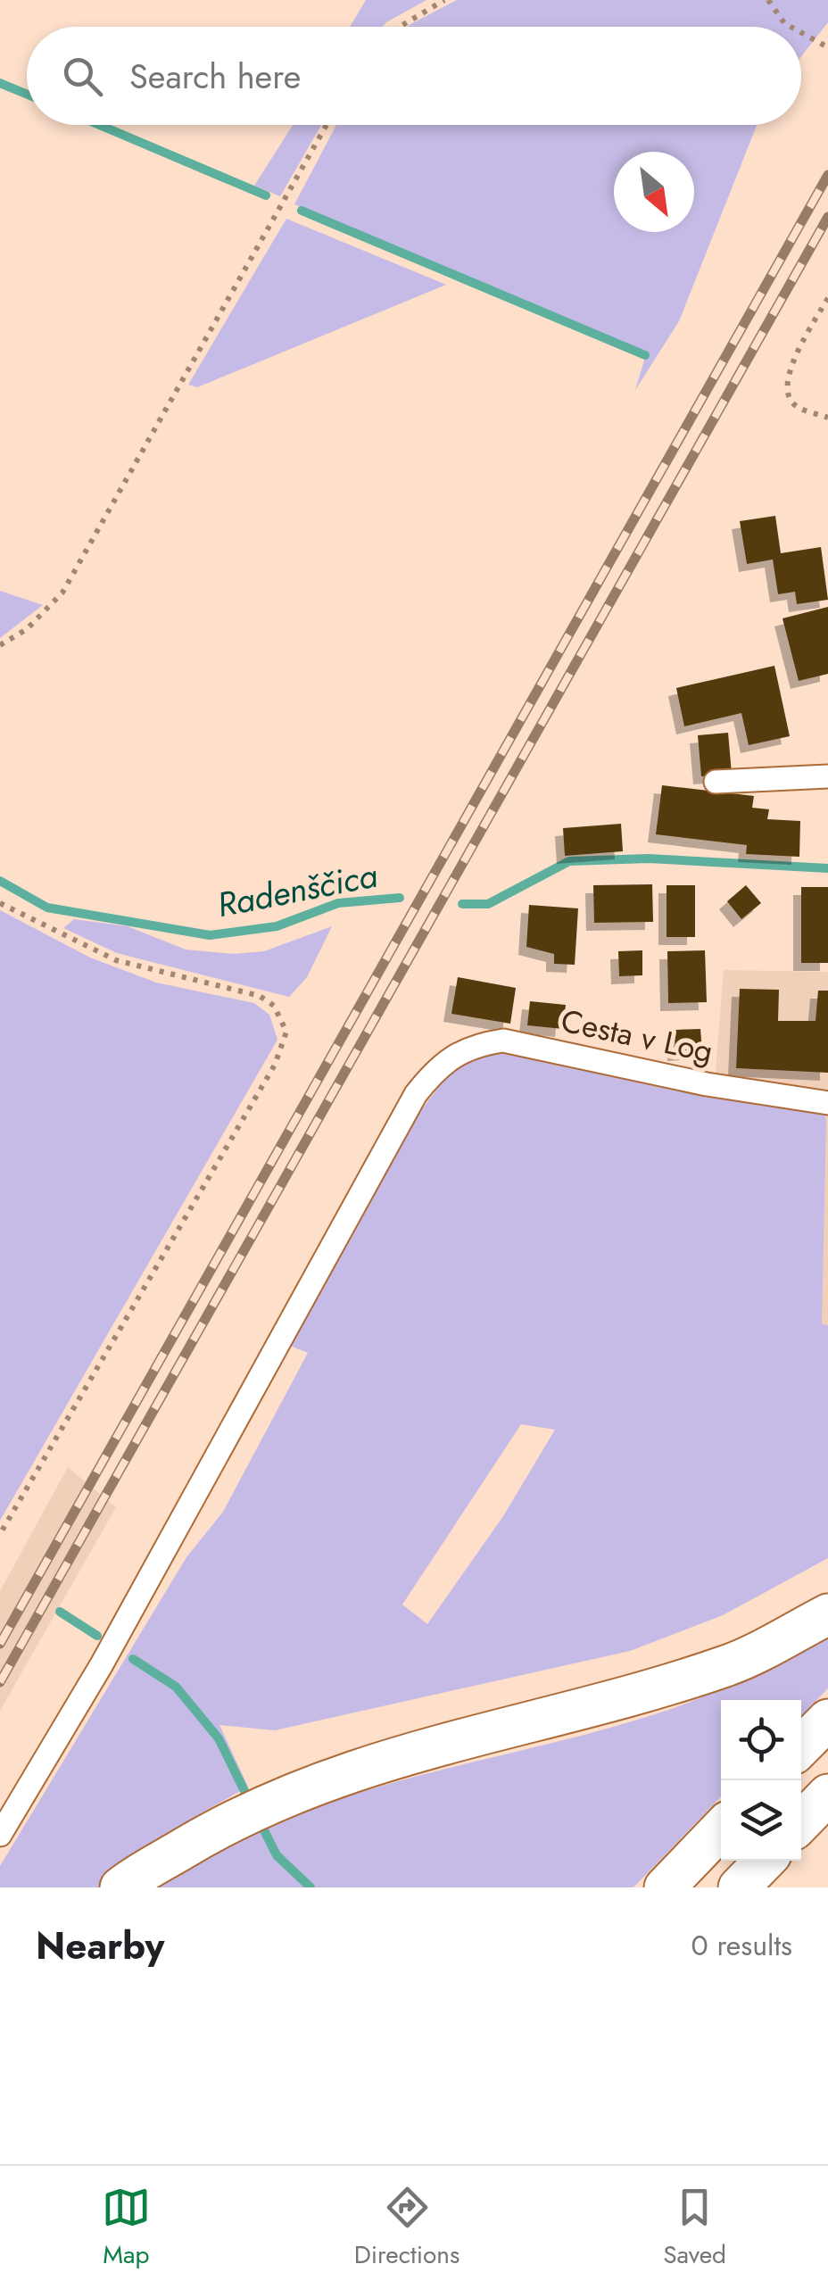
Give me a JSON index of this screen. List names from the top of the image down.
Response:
{
  "streets": {
    "street": ["Cesta v Log"]
  },
  "water": ["Radenščica"],
  "north": "bottom right",
  "page": {
    "search": "Search here",
    "heading": ["Nearby", "0 results"],
    "nav": ["Map", "Directions", "Saved"]
  }
}
